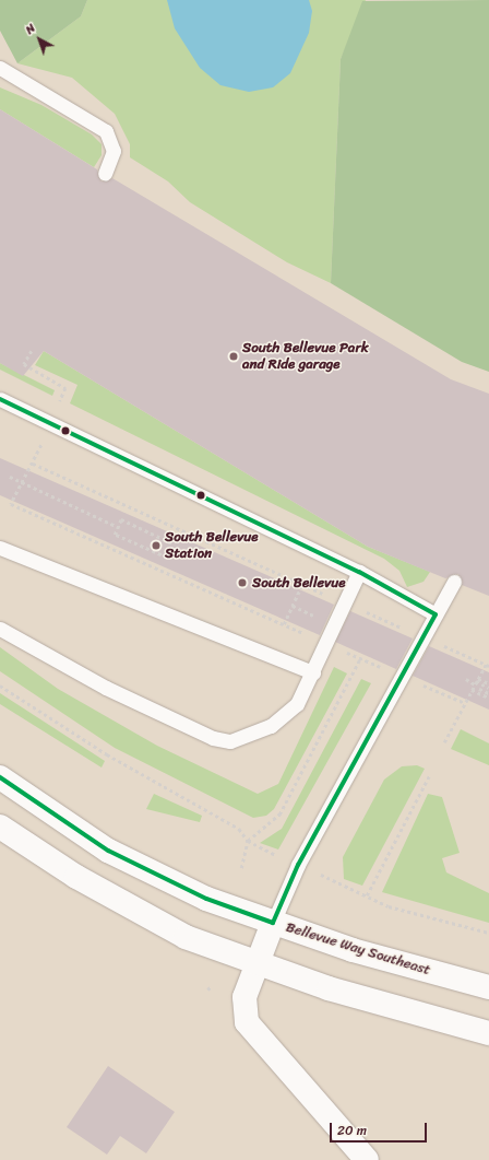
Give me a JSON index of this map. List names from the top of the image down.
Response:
{
  "streets": {
    "main road": ["Bellevue Way Southeast"]
  },
  "places": ["South Bellevue Park and Ride garage", "South Bellevue Station", "South Bellevue"],
  "scale_bar": "20 m",
  "north": "top left"
}
